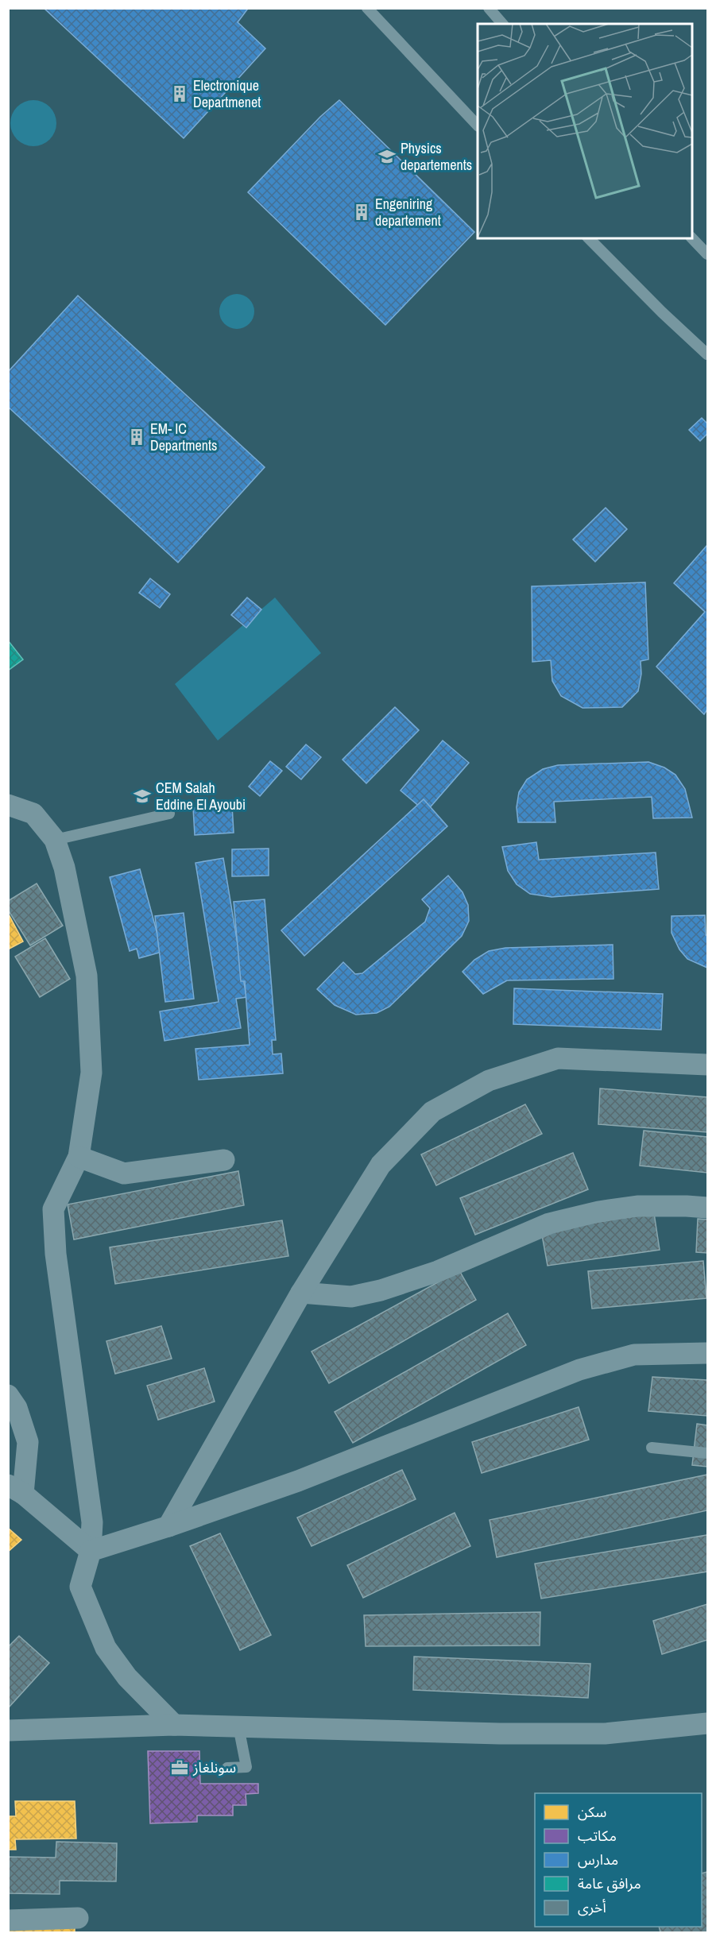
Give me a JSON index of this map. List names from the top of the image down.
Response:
{
  "places": {
    "building": ["Electronique Departmenet", "Engeniring departement", "EM- IC Departments"],
    "school or university": ["Physics departements", "CEM Salah Eddine El Ayoubi"],
    "office": ["سونلغاز"]
  },
  "legend": [
    "سكن",
    "مكاتب",
    "مدارس",
    "مرافق عامة",
    "أخرى"
  ]
}
